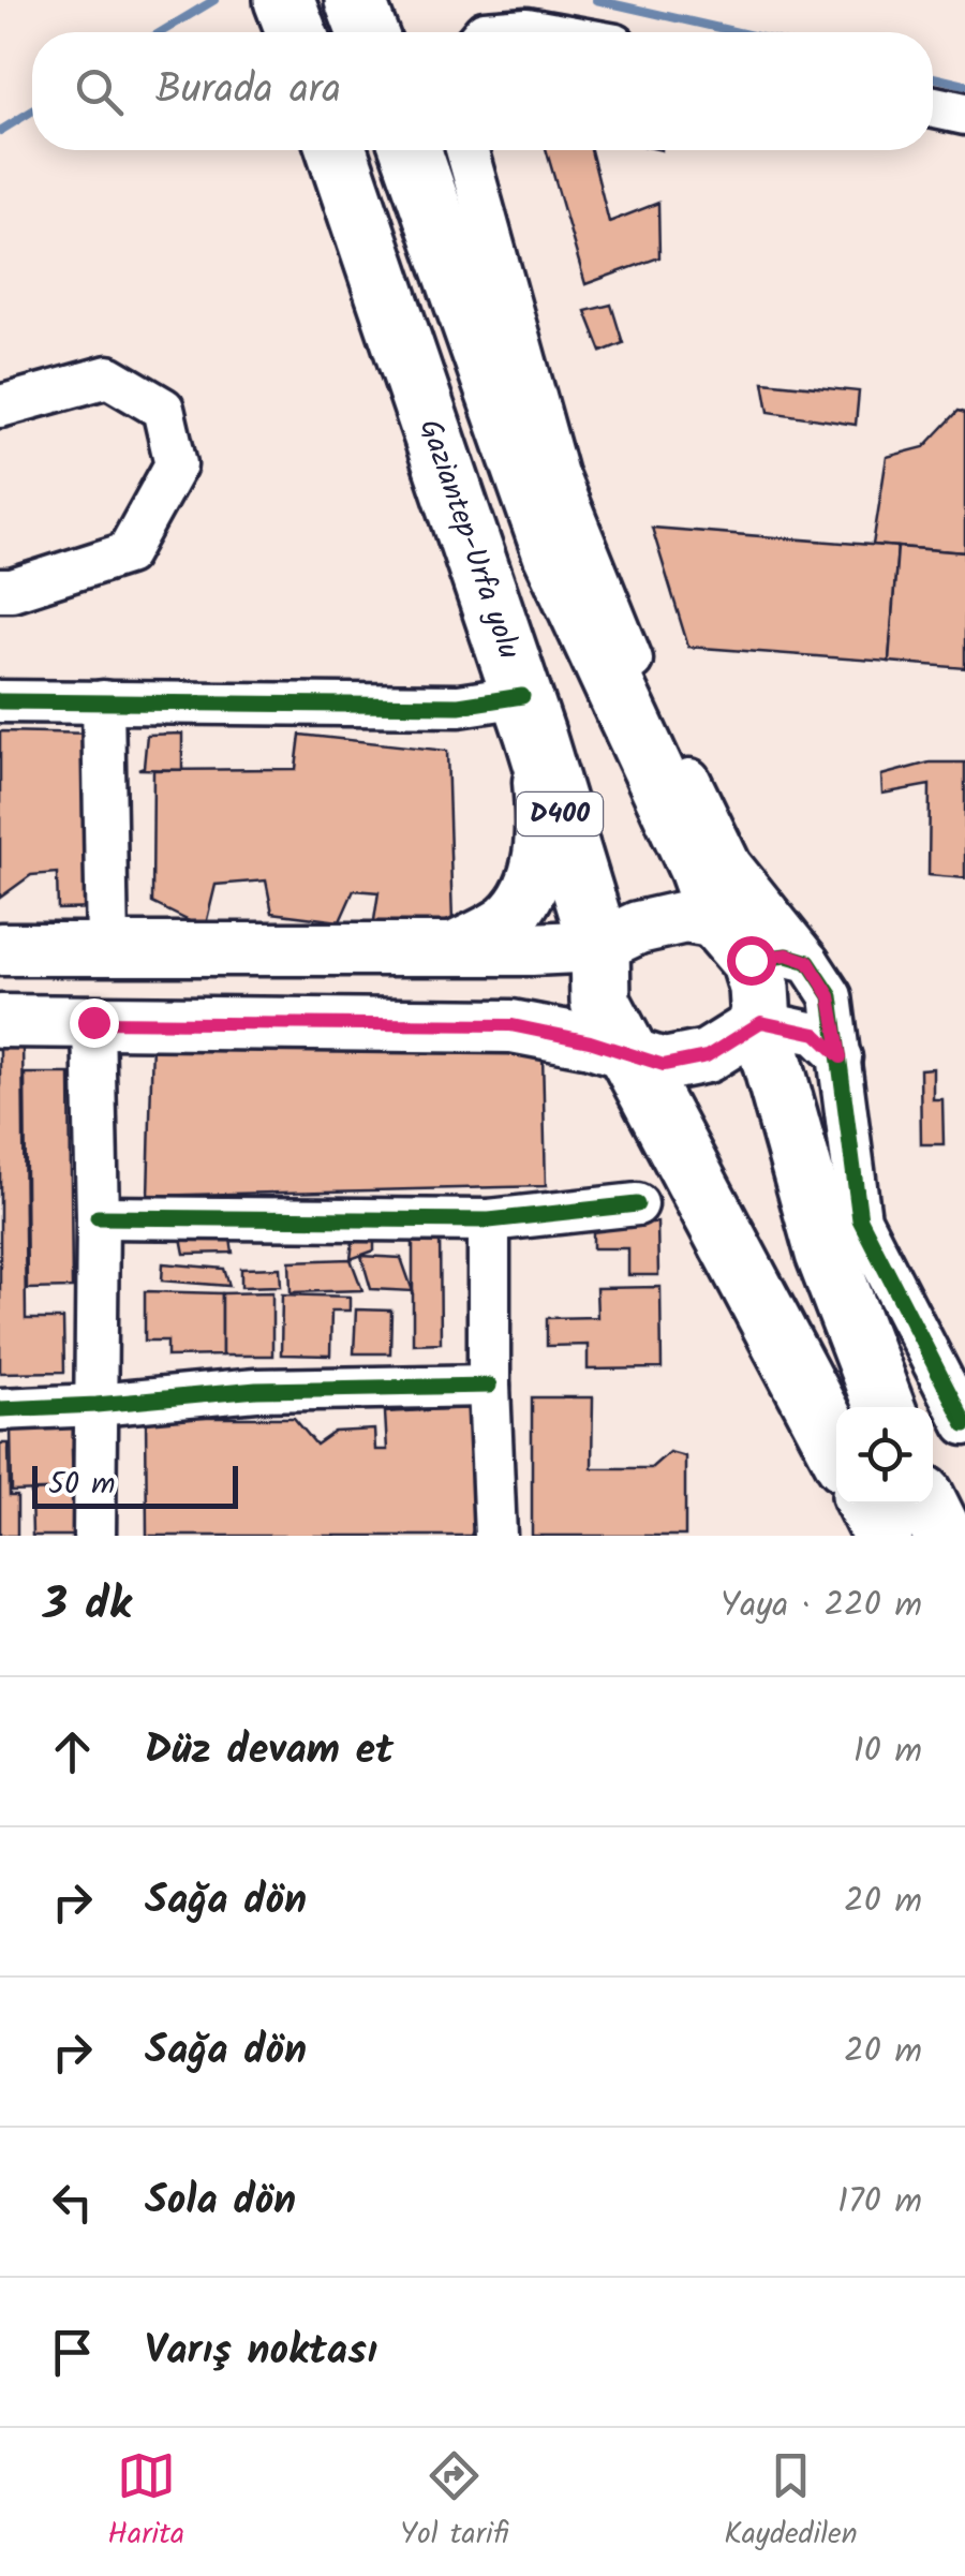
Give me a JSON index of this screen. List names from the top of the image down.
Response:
{
  "streets": {
    "highway": ["Gaziantep-Urfa yolu", "D400"]
  },
  "scale_bar": "50 m",
  "page": {
    "search": "Burada ara",
    "scale": "50 m",
    "heading": ["3 dk", "Yaya · 220 m"],
    "list": [
      ["Düz devam et", "10 m"],
      ["Sağa dön", "20 m"],
      ["Sağa dön", "20 m"],
      ["Sola dön", "170 m"],
      "Varış noktası"
    ],
    "nav": ["Harita", "Yol tarifi", "Kaydedilen"]
  }
}
